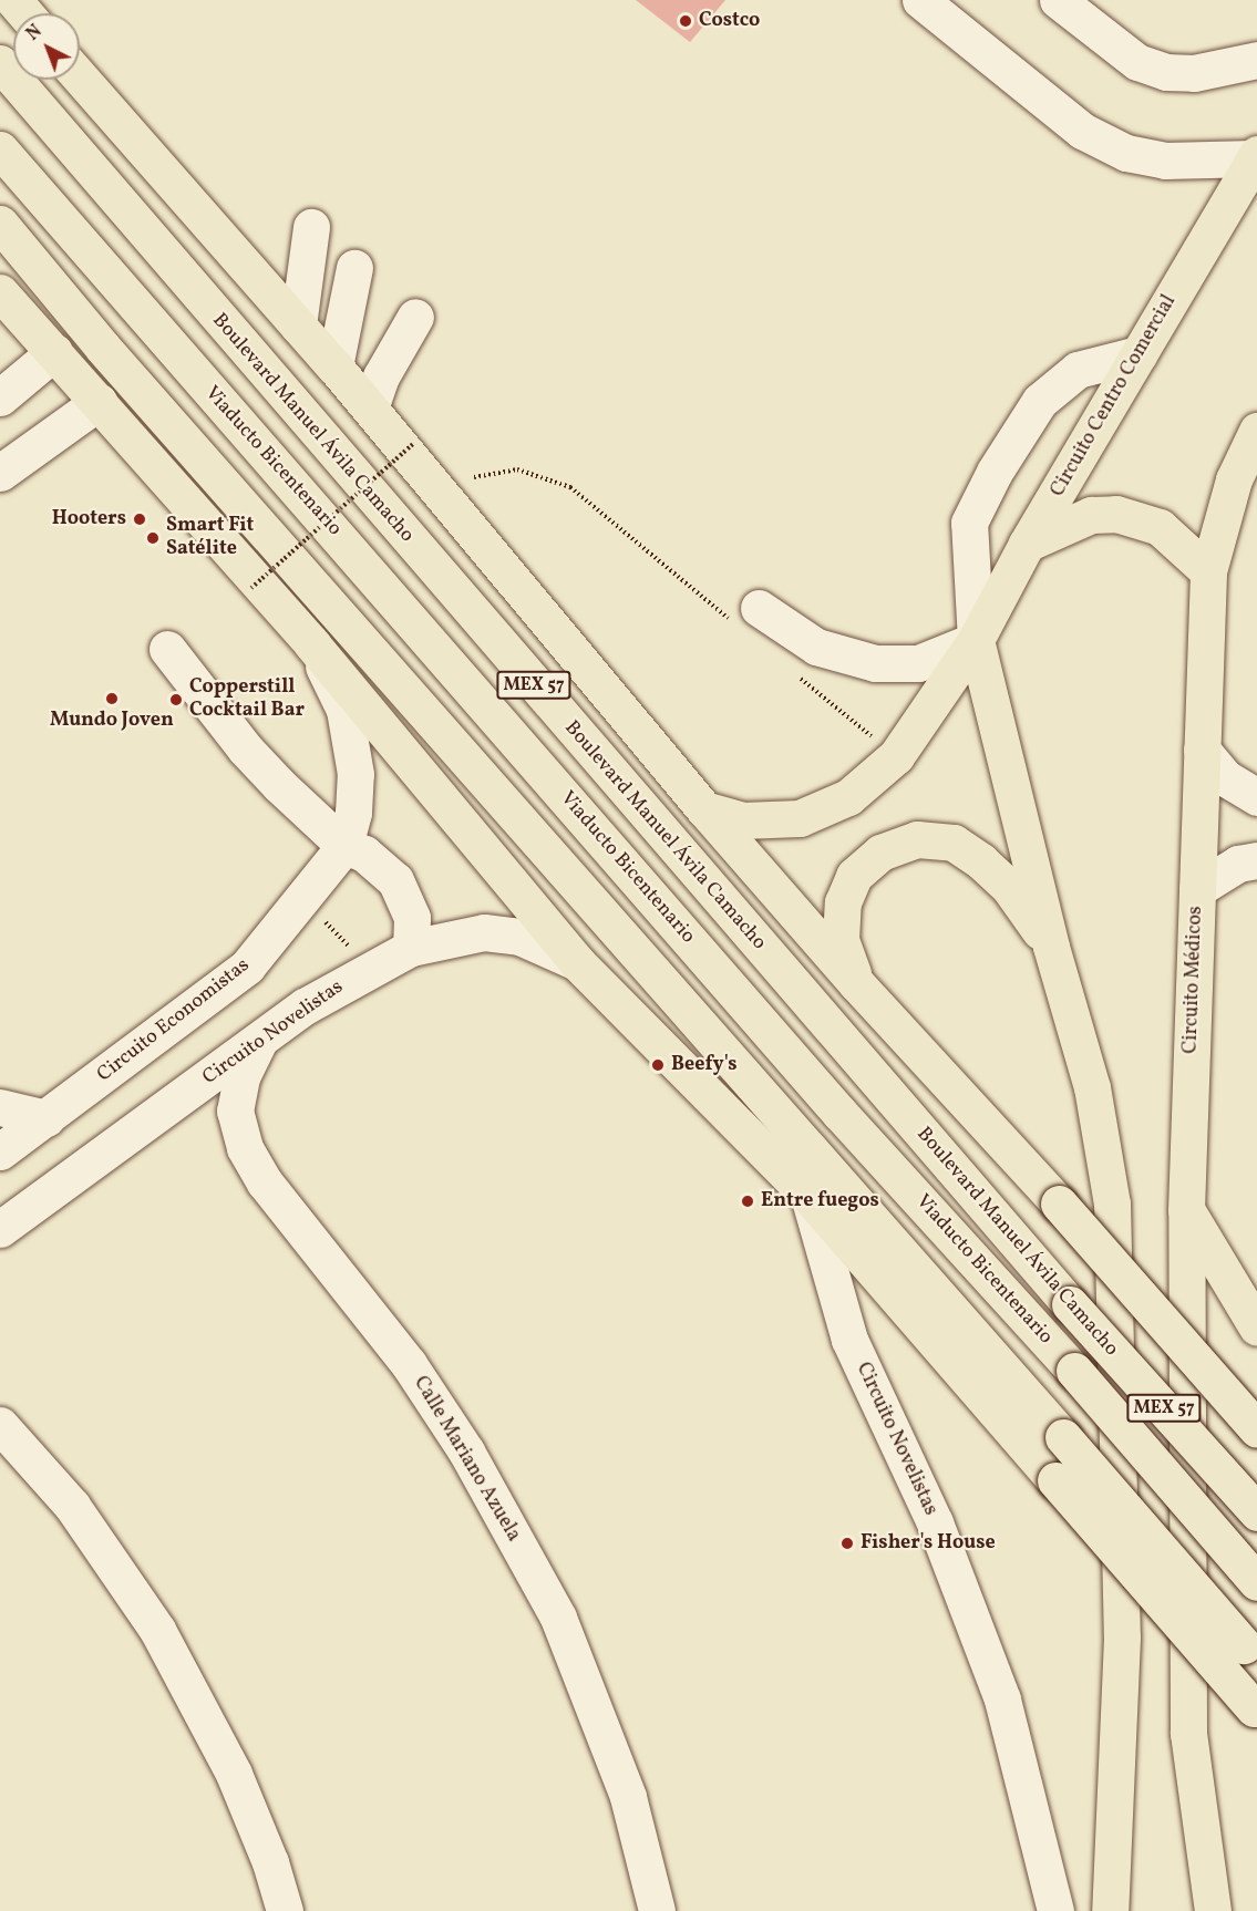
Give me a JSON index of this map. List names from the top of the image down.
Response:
{
  "streets": {
    "main road": [
      "Circuito Centro Comercial",
      "Boulevard Manuel Ávila Camacho",
      "Viaducto Bicentenario",
      "MEX 57",
      "Circuito Médicos"
    ],
    "street": ["Circuito Economistas", "Circuito Novelistas", "Calle Mariano Azuela"]
  },
  "crossings": [
    ["Circuito Novelistas", "Calle Mariano Azuela"]
  ],
  "places": [
    "Costco",
    "Hooters",
    "Smart Fit Satélite",
    "Mundo Joven",
    "Copperstill Cocktail Bar",
    "Beefy's",
    "Entre fuegos",
    "Fisher's House"
  ],
  "north": "top left"
}
